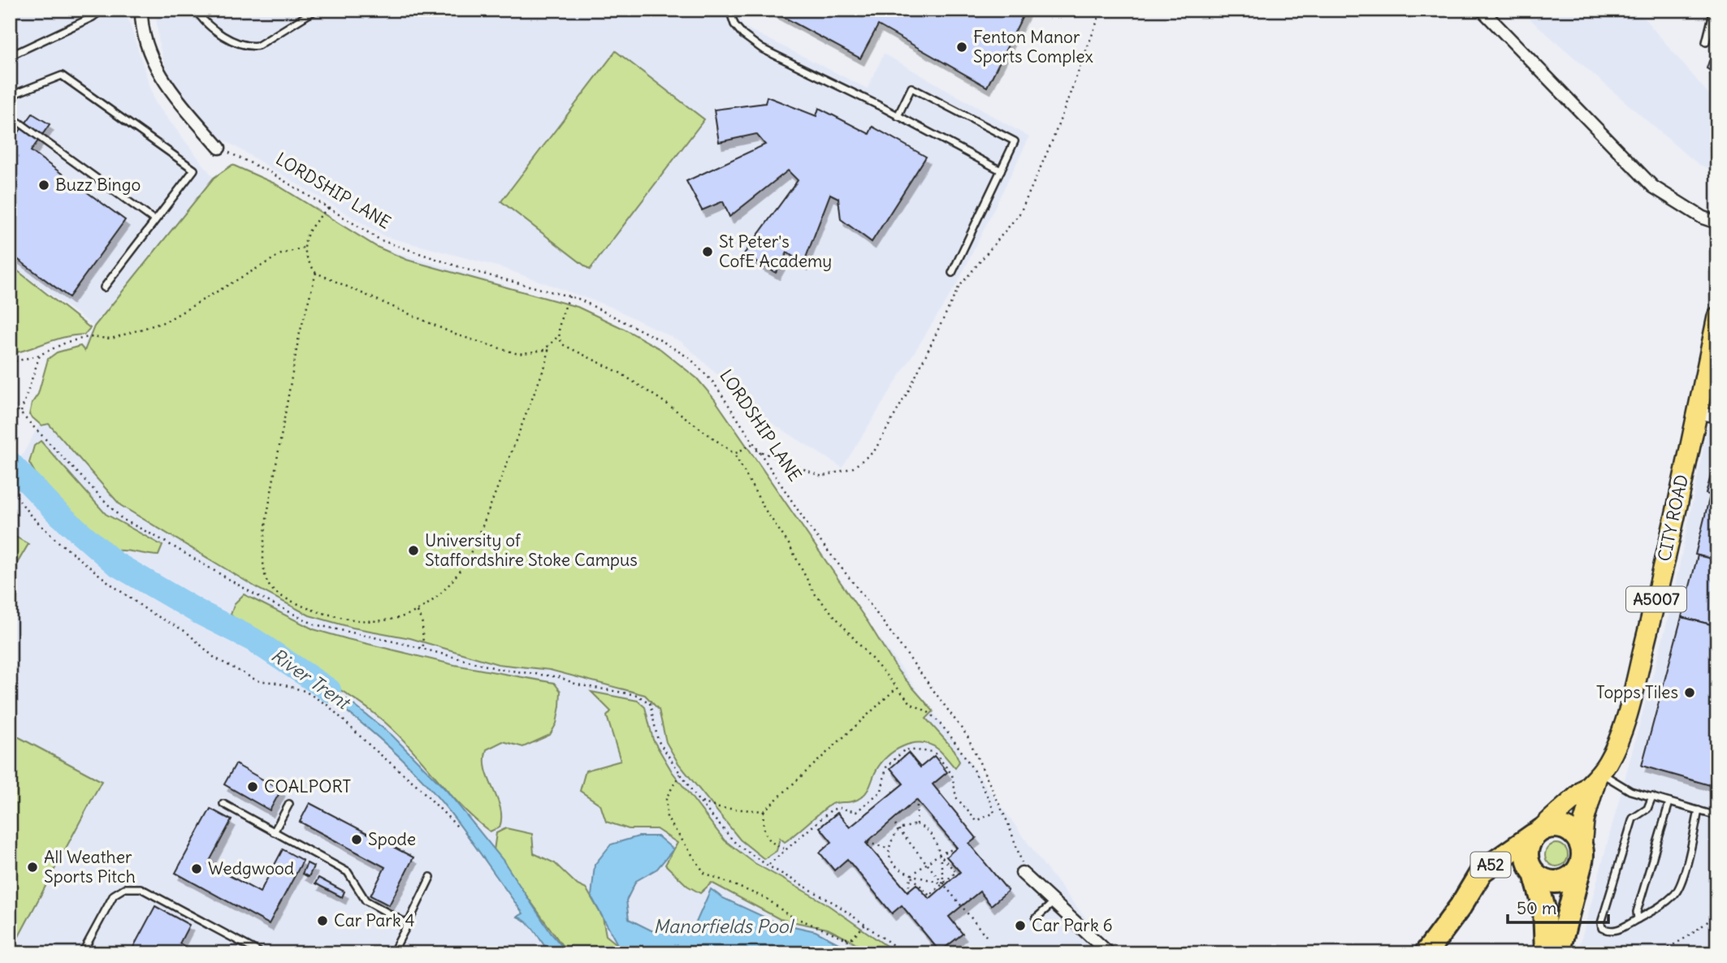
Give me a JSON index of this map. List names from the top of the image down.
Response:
{
  "streets": {
    "highway": ["CITY ROAD", "A5007", "A52"],
    "path": ["LORDSHIP LANE"]
  },
  "crossings": [
    ["CITY ROAD", "A52"]
  ],
  "water": ["River Trent", "Manorfields Pool"],
  "places": [
    "Fenton Manor Sports Complex",
    "Buzz Bingo",
    "St Peter's CofE Academy",
    "University of Staffordshire Stoke Campus",
    "Topps Tiles",
    "COALPORT",
    "Spode",
    "All Weather Sports Pitch",
    "Wedgwood",
    "Car Park 4",
    "Car Park 6"
  ],
  "scale_bar": "50 m"
}
